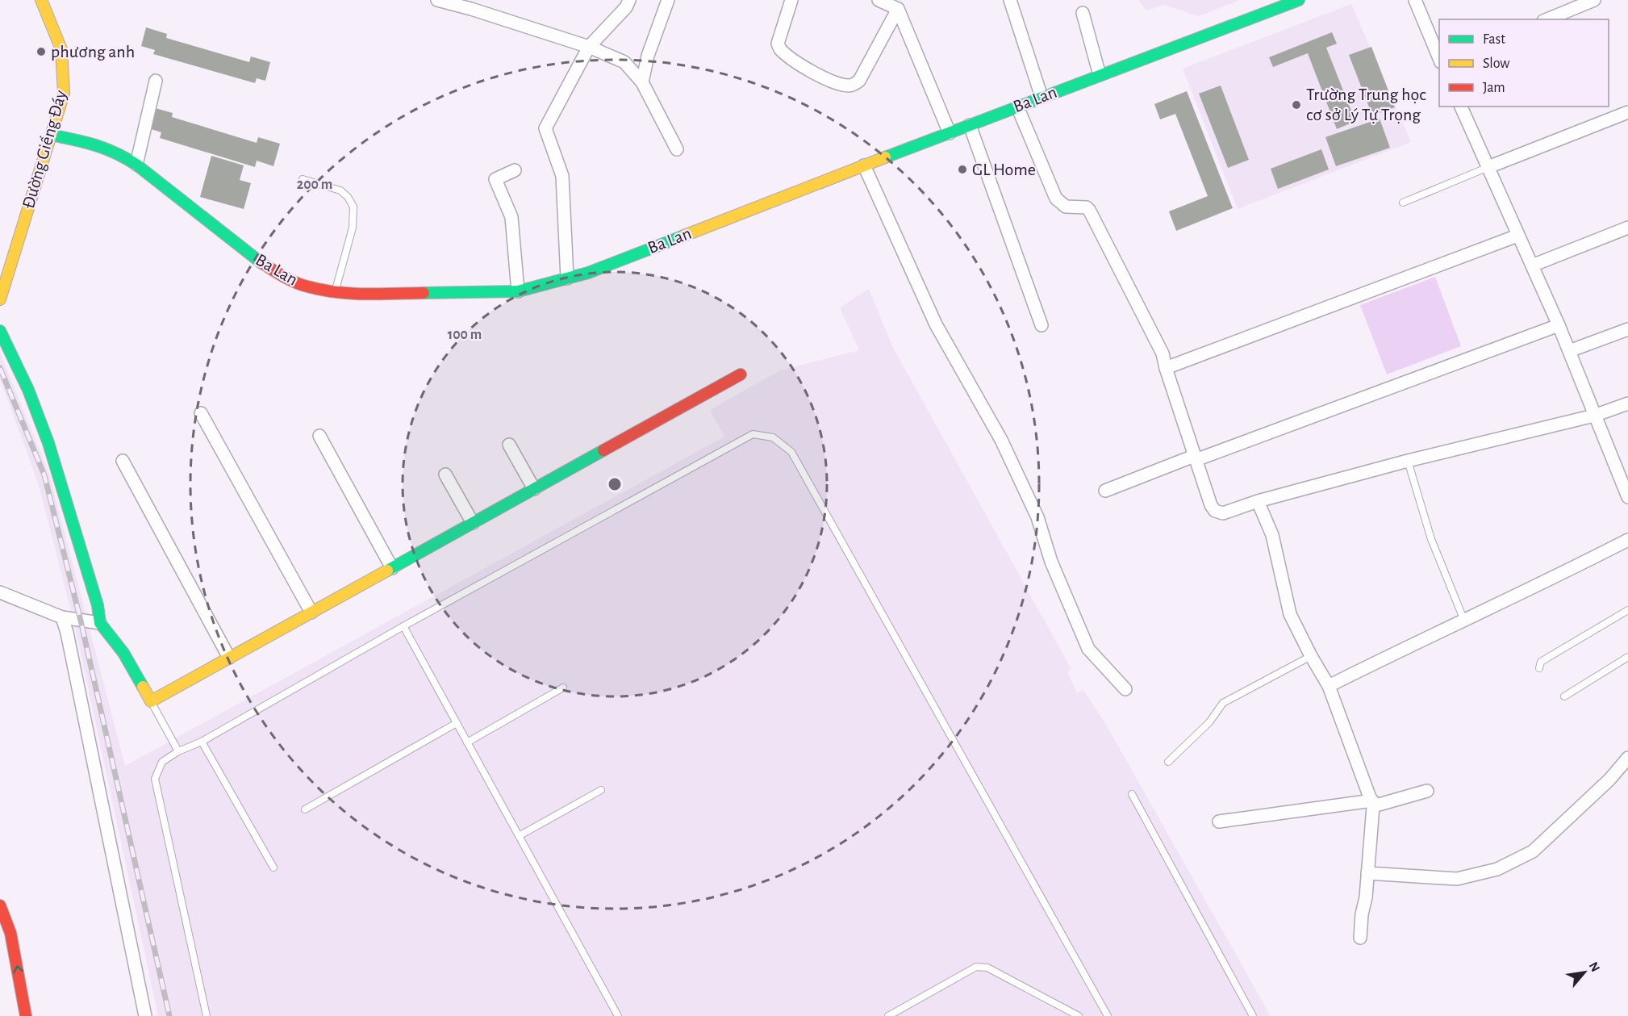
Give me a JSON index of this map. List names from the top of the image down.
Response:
{
  "streets": {
    "street": ["Ba Lan", "Đường Giếng Đáy"]
  },
  "crossings": [
    ["Ba Lan", "Đường Giếng Đáy"]
  ],
  "places": ["phương anh", "Trường Trung học cơ sở Lý Tự Trọng", "GL Home"],
  "legend": ["Fast", "Slow", "Jam"],
  "north": "top right",
  "rings": ["200 m", "100 m"]
}
